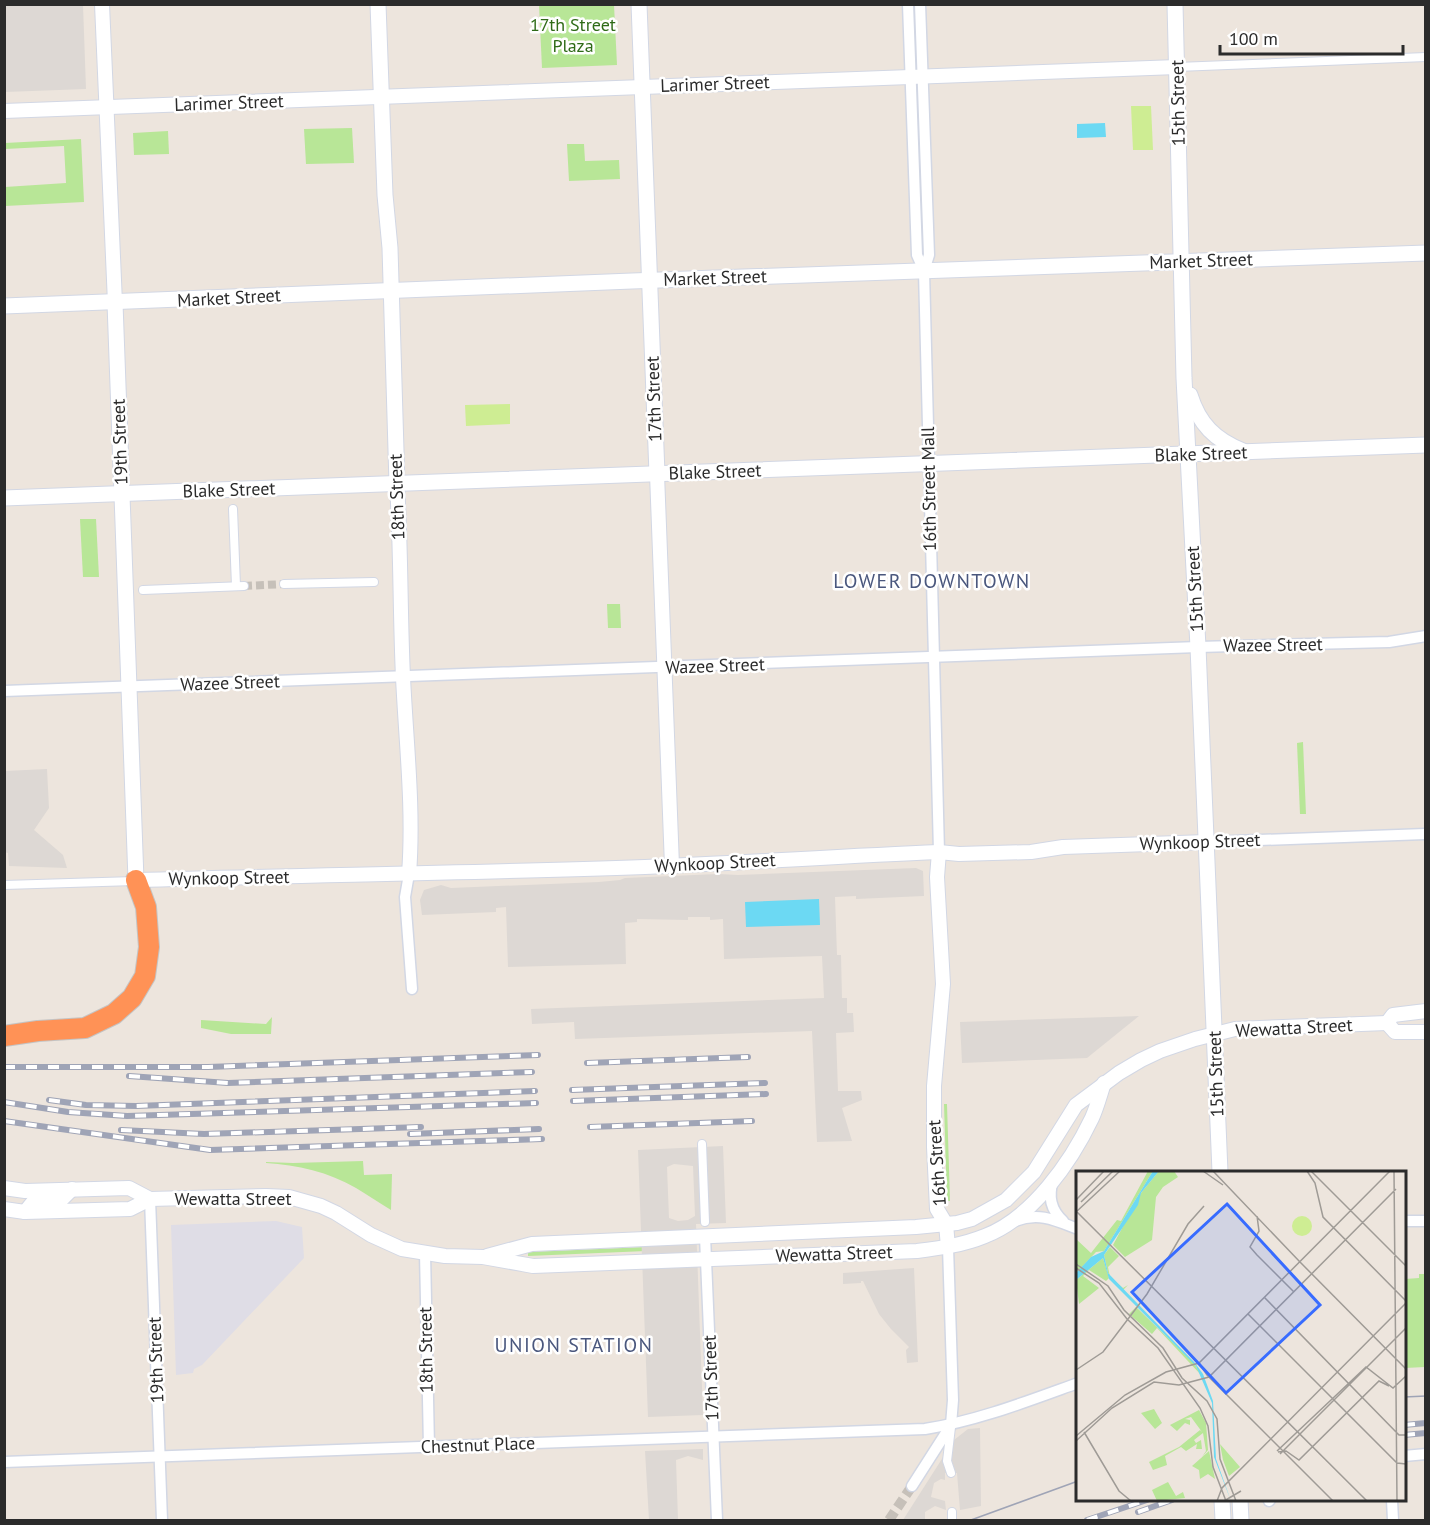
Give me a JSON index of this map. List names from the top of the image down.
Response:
{
  "streets": {
    "main road": [
      "15th Street",
      "Market Street",
      "17th Street",
      "19th Street",
      "Blake Street",
      "18th Street"
    ],
    "street": [
      "Larimer Street",
      "16th Street Mall",
      "Wazee Street",
      "Wynkoop Street",
      "Wewatta Street",
      "16th Street",
      "Chestnut Place"
    ]
  },
  "crossings": [
    ["Larimer Street", "15th Street"],
    ["Larimer Street", "17th Street"],
    ["Larimer Street", "19th Street"],
    ["Larimer Street", "16th Street Mall"],
    ["Larimer Street", "18th Street"],
    ["15th Street", "Market Street"],
    ["15th Street", "Blake Street"],
    ["15th Street", "Wazee Street"],
    ["15th Street", "Wynkoop Street"],
    ["15th Street", "Wewatta Street"],
    ["Market Street", "17th Street"],
    ["Market Street", "19th Street"],
    ["Market Street", "16th Street Mall"],
    ["Market Street", "18th Street"],
    ["17th Street", "Blake Street"],
    ["17th Street", "Wazee Street"],
    ["17th Street", "Wynkoop Street"],
    ["17th Street", "Wewatta Street"],
    ["17th Street", "Chestnut Place"],
    ["19th Street", "Blake Street"],
    ["19th Street", "Wazee Street"],
    ["19th Street", "Wynkoop Street"],
    ["19th Street", "Wewatta Street"],
    ["19th Street", "Chestnut Place"],
    ["Blake Street", "16th Street Mall"],
    ["Blake Street", "18th Street"],
    ["16th Street Mall", "Wazee Street"],
    ["16th Street Mall", "Wynkoop Street"],
    ["16th Street Mall", "16th Street"],
    ["18th Street", "Wazee Street"],
    ["18th Street", "Wynkoop Street"],
    ["18th Street", "Wewatta Street"],
    ["18th Street", "Chestnut Place"],
    ["Wynkoop Street", "16th Street"],
    ["Wewatta Street", "16th Street"],
    ["16th Street", "Chestnut Place"]
  ],
  "districts": ["LOWER DOWNTOWN", "UNION STATION"],
  "parks": ["17th Street Plaza"],
  "scale_bar": "100 m"
}
